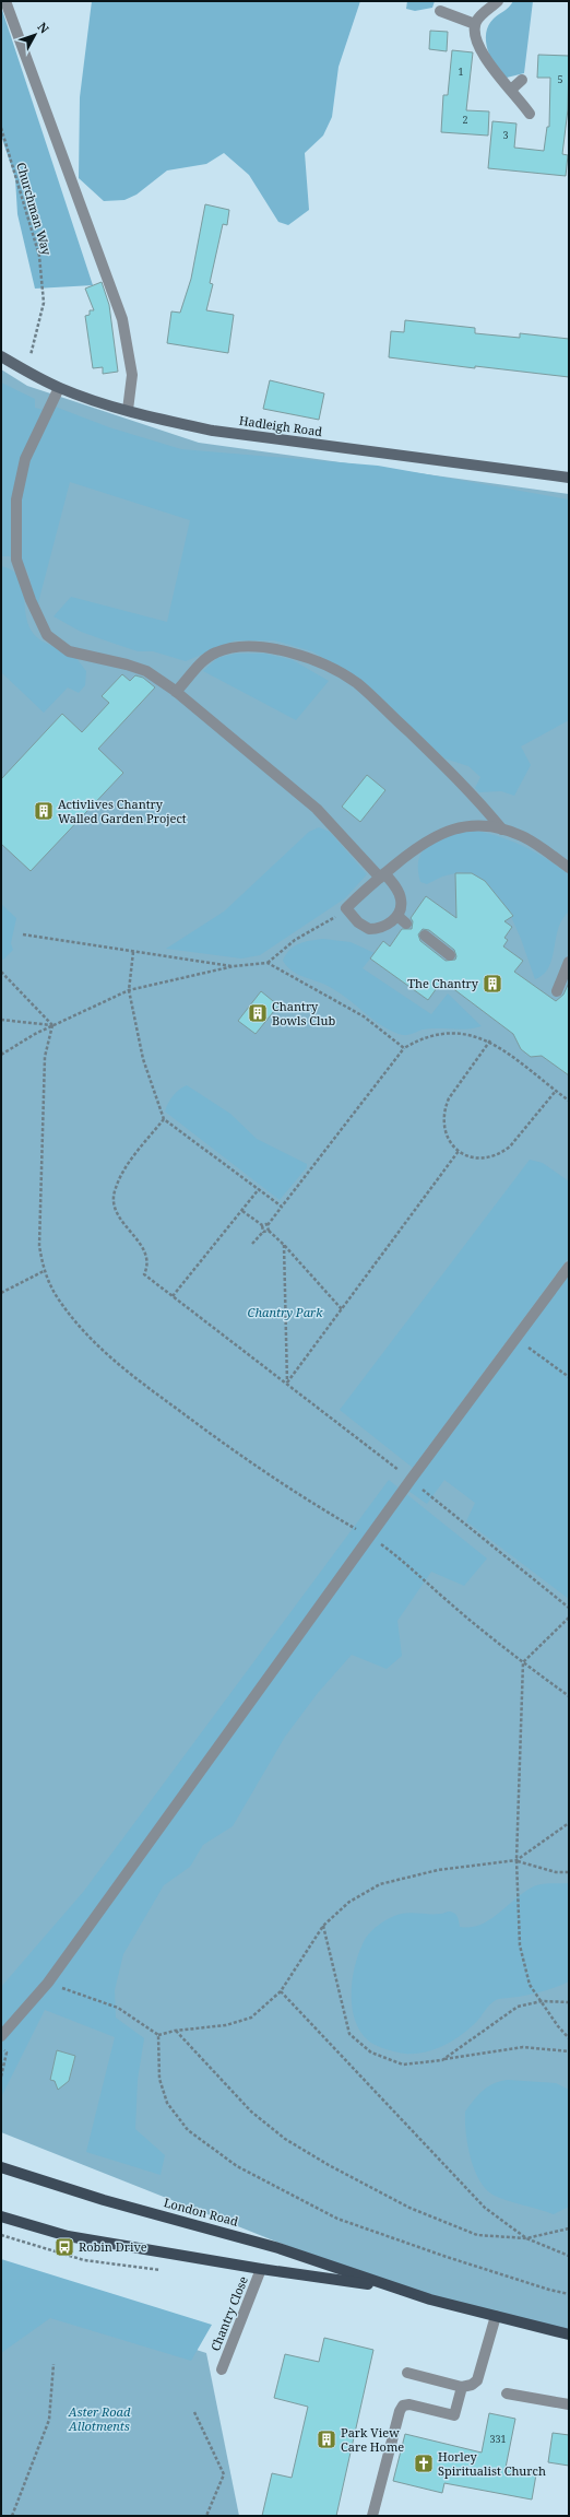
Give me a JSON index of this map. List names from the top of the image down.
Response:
{
  "streets": {
    "main road": ["London Road"],
    "street": ["Hadleigh Road", "Chantry Close"],
    "path": ["Churchman Way"]
  },
  "crossings": [
    ["Churchman Way", "Hadleigh Road"],
    ["London Road", "Chantry Close"]
  ],
  "parks": ["Chantry Park", "Aster Road Allotments"],
  "places": {
    "building": [
      "Activlives Chantry Walled Garden Project",
      "The Chantry",
      "Chantry Bowls Club",
      "Park View Care Home"
    ],
    "bus stop": ["Robin Drive"],
    "church": ["Horley Spiritualist Church"]
  },
  "house_numbers": [
    "1",
    "5",
    "2",
    "3",
    "331"
  ],
  "north": "top right"
}
